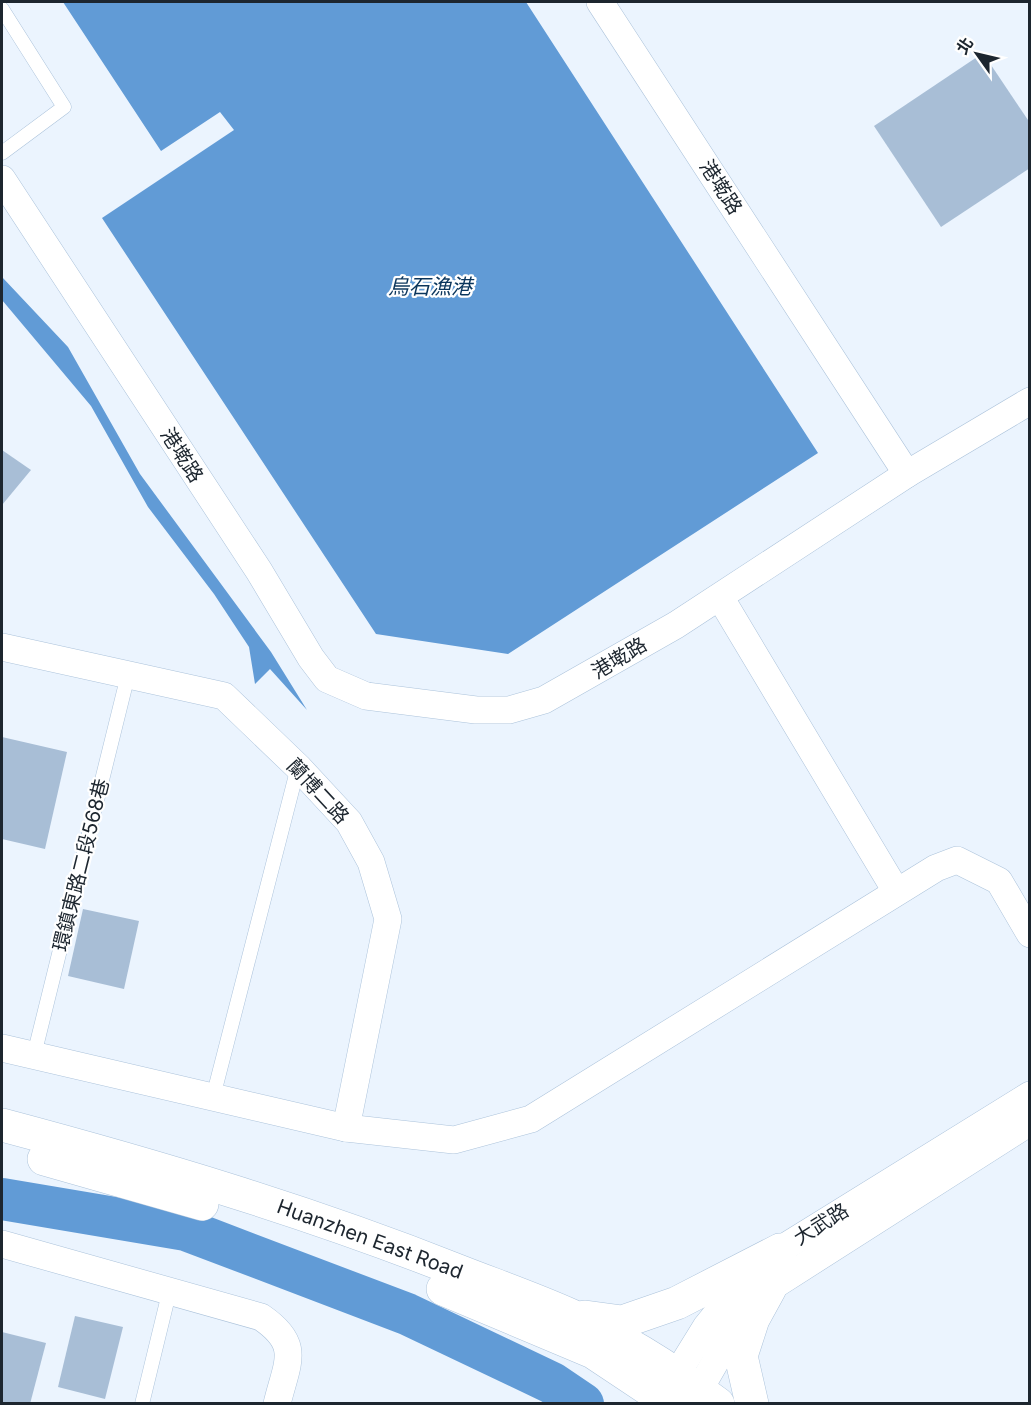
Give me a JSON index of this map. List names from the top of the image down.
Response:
{
  "streets": {
    "street": [
      "港墘路",
      "蘭博二路",
      "大武路",
      "Huanzhen East Road"
    ],
    "lane": ["環鎮東路二段568巷"]
  },
  "crossings": [
    ["蘭博二路", "環鎮東路二段568巷"],
    ["大武路", "Huanzhen East Road"]
  ],
  "water": ["烏石漁港"],
  "north": "top left"
}
